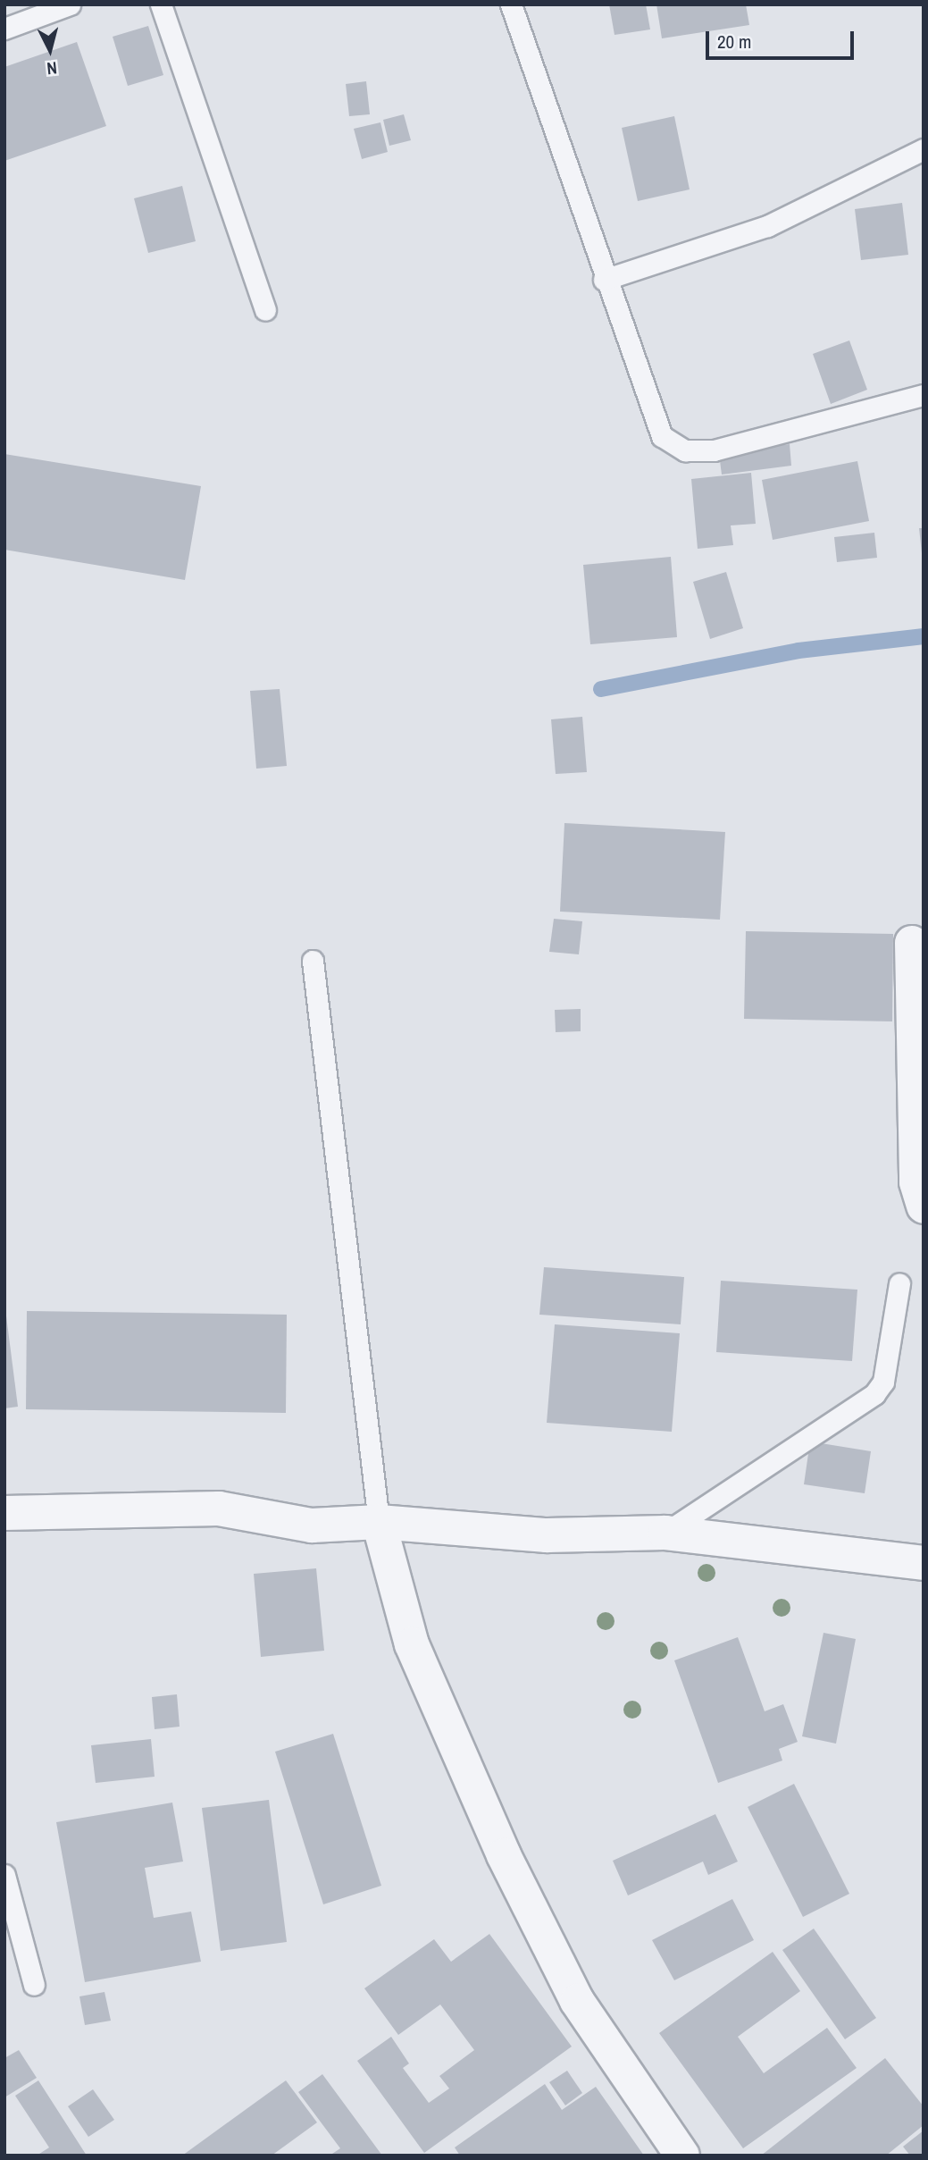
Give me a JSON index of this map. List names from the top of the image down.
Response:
{
  "scale_bar": "20 m",
  "north": "bottom"
}
